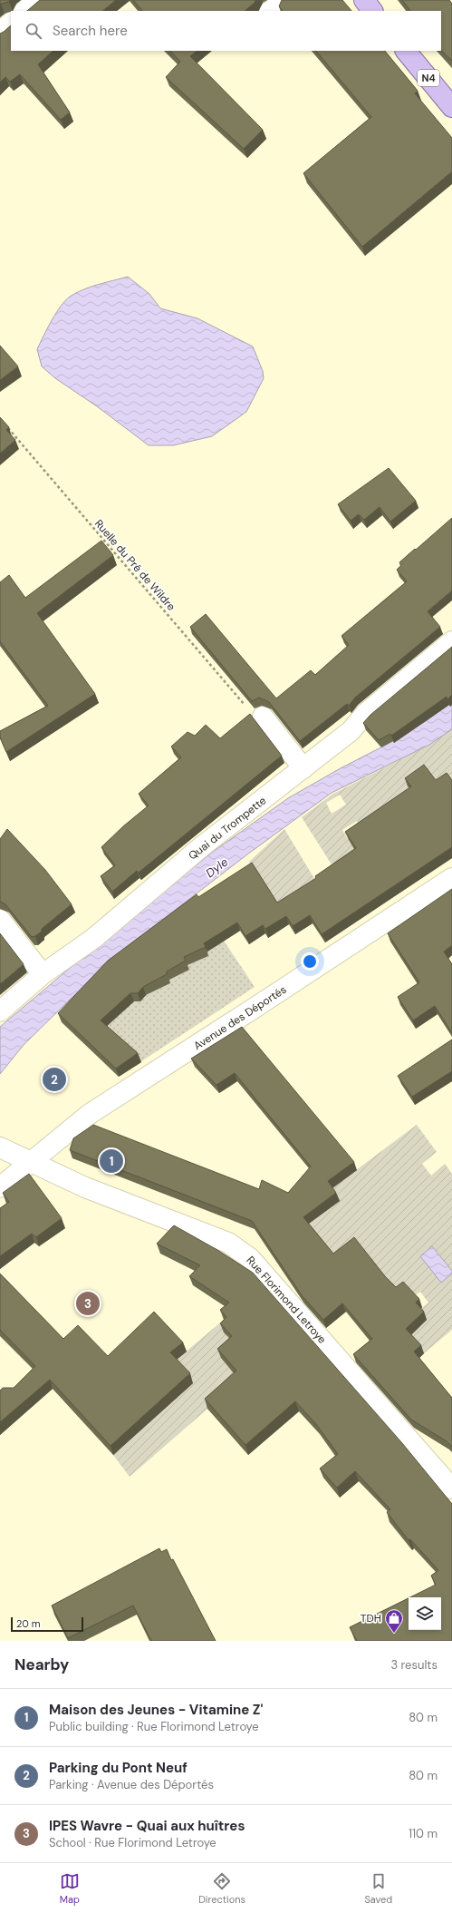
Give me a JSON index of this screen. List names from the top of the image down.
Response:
{
  "streets": {
    "main road": ["N4"],
    "street": ["Quai du Trompette", "Avenue des Déportés", "Rue Florimond Letroye"],
    "path": ["Ruelle du Pré de Wildre"]
  },
  "crossings": [
    ["Avenue des Déportés", "Rue Florimond Letroye"]
  ],
  "water": ["Dyle"],
  "places": {
    "shop": ["TDH"]
  },
  "scale_bar": "20 m",
  "page": {
    "search": "Search here",
    "pins": ["2", "1", "3"],
    "scale": "20 m",
    "heading": ["Nearby", "3 results"],
    "list": [
      {
        "mark": "1",
        "name": "Maison des Jeunes - Vitamine Z'",
        "note": "Public building · Rue Florimond Letroye",
        "value": "80 m"
      },
      {
        "mark": "2",
        "name": "Parking du Pont Neuf",
        "note": "Parking · Avenue des Déportés",
        "value": "80 m"
      },
      {
        "mark": "3",
        "name": "IPES Wavre - Quai aux huîtres",
        "note": "School · Rue Florimond Letroye",
        "value": "110 m"
      }
    ],
    "nav": ["Map", "Directions", "Saved"]
  }
}
